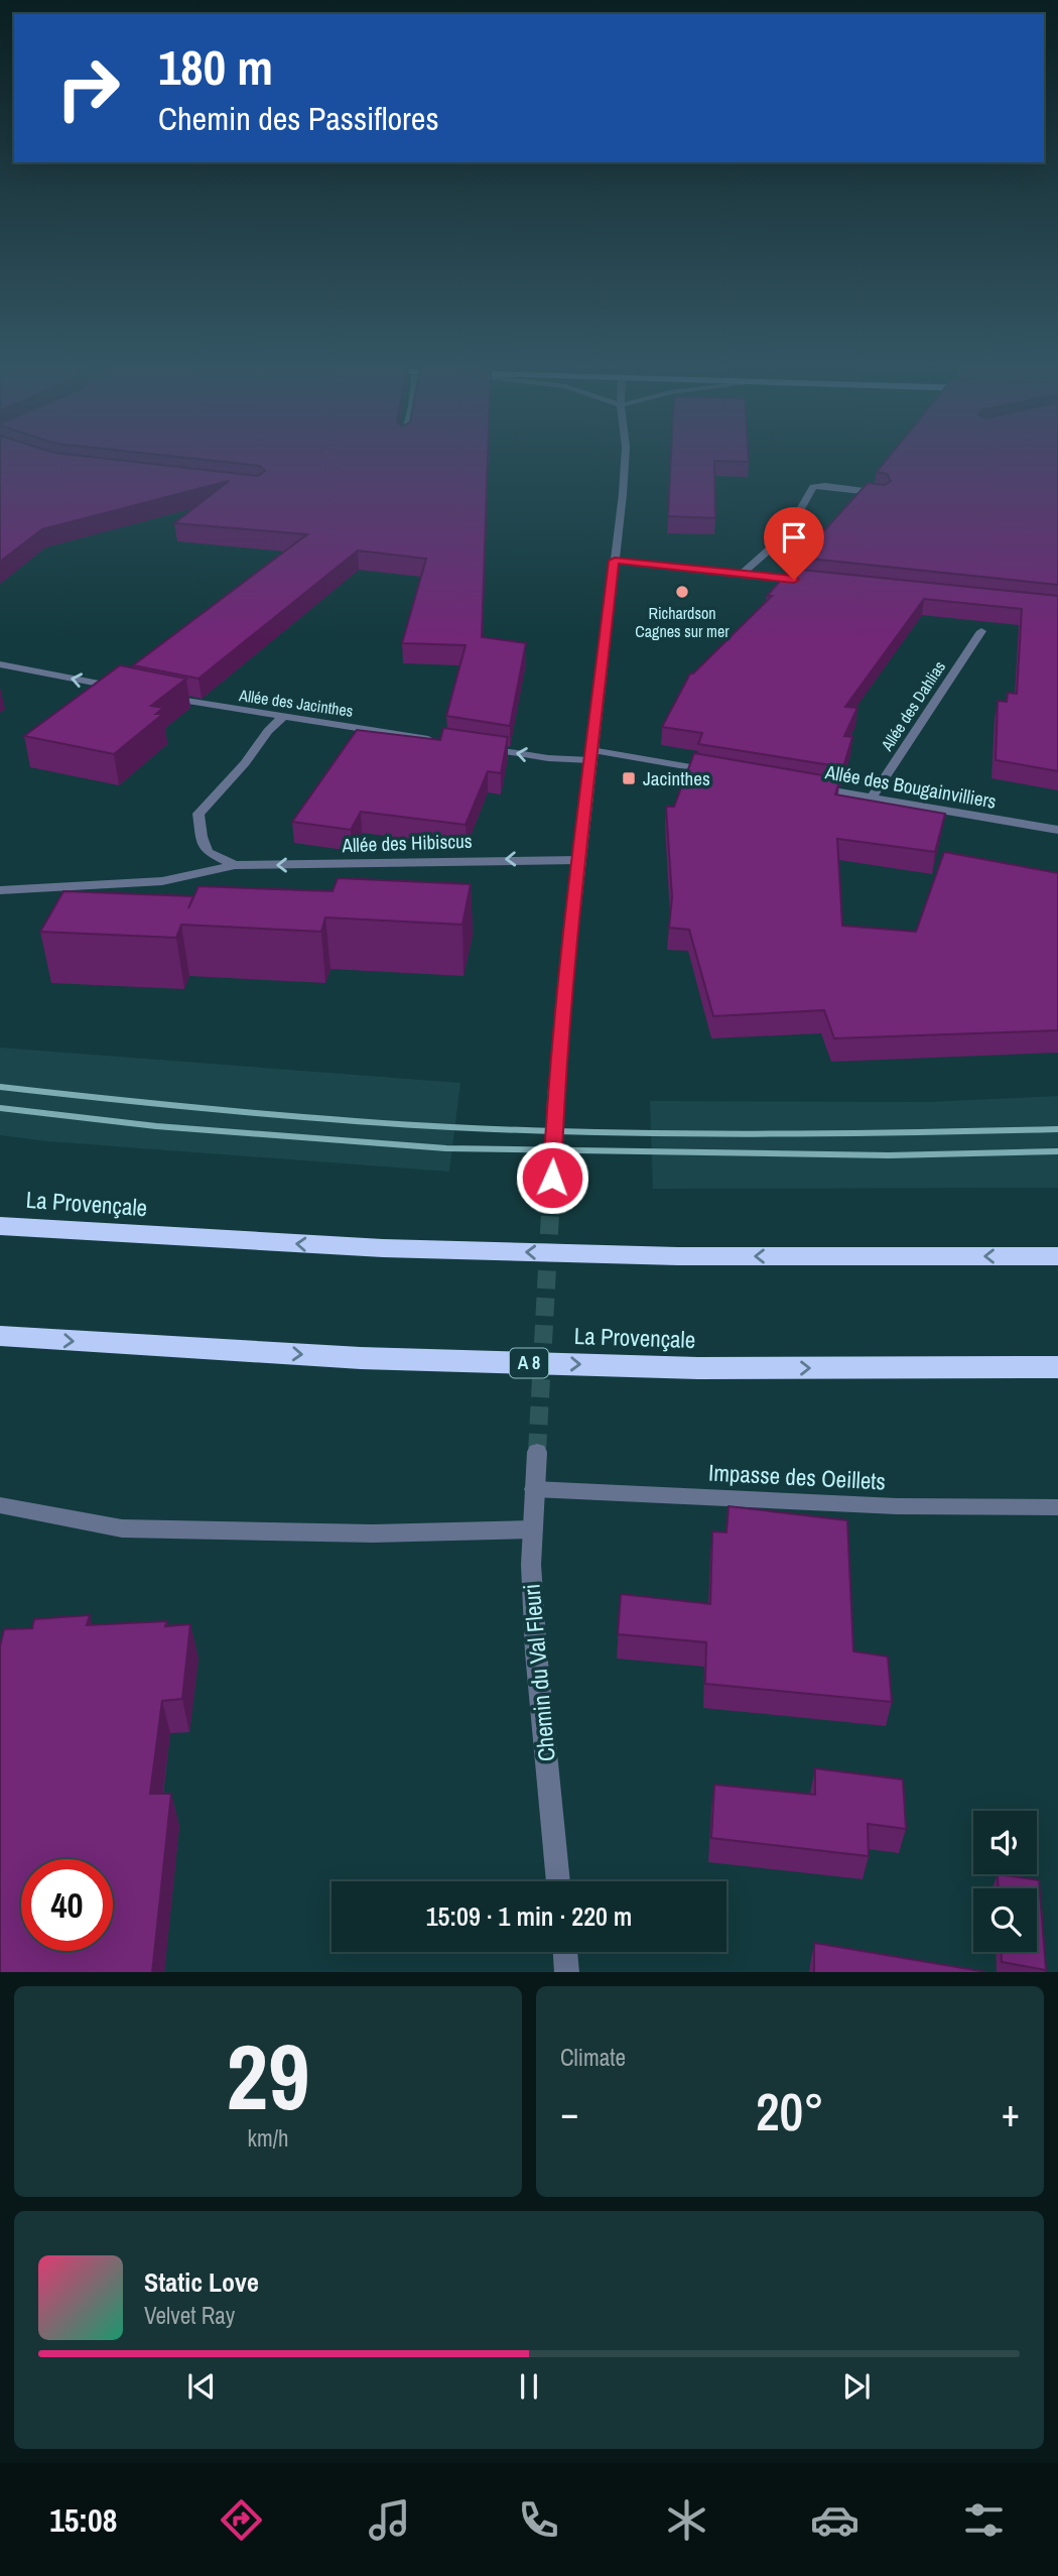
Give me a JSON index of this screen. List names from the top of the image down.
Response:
{
  "streets": {
    "highway": ["La Provençale", "A 8"],
    "street": [
      "Allée des Jacinthes",
      "Allée des Dahlias",
      "Allée des Bougainvilliers",
      "Allée des Hibiscus",
      "Impasse des Oeillets",
      "Chemin du Val Fleuri"
    ]
  },
  "crossings": [
    ["Allée des Dahlias", "Allée des Bougainvilliers"],
    ["Impasse des Oeillets", "Chemin du Val Fleuri"]
  ],
  "one_way": ["Allée des Hibiscus"],
  "places": {
    "other": ["Richardson Cagnes sur mer"],
    "transit": ["Jacinthes"]
  },
  "page": {
    "turn": ["180 m", "Chemin des Passiflores"],
    "limit": "40",
    "trip": "15:09 · 1 min · 220 m",
    "tile": [
      ["29", "km/h"],
      "Climate"
    ],
    "heat": ["−", "20°", "+"],
    "song": ["Static Love", "Velvet Ray"],
    "tabs": "15:08"
  }
}
